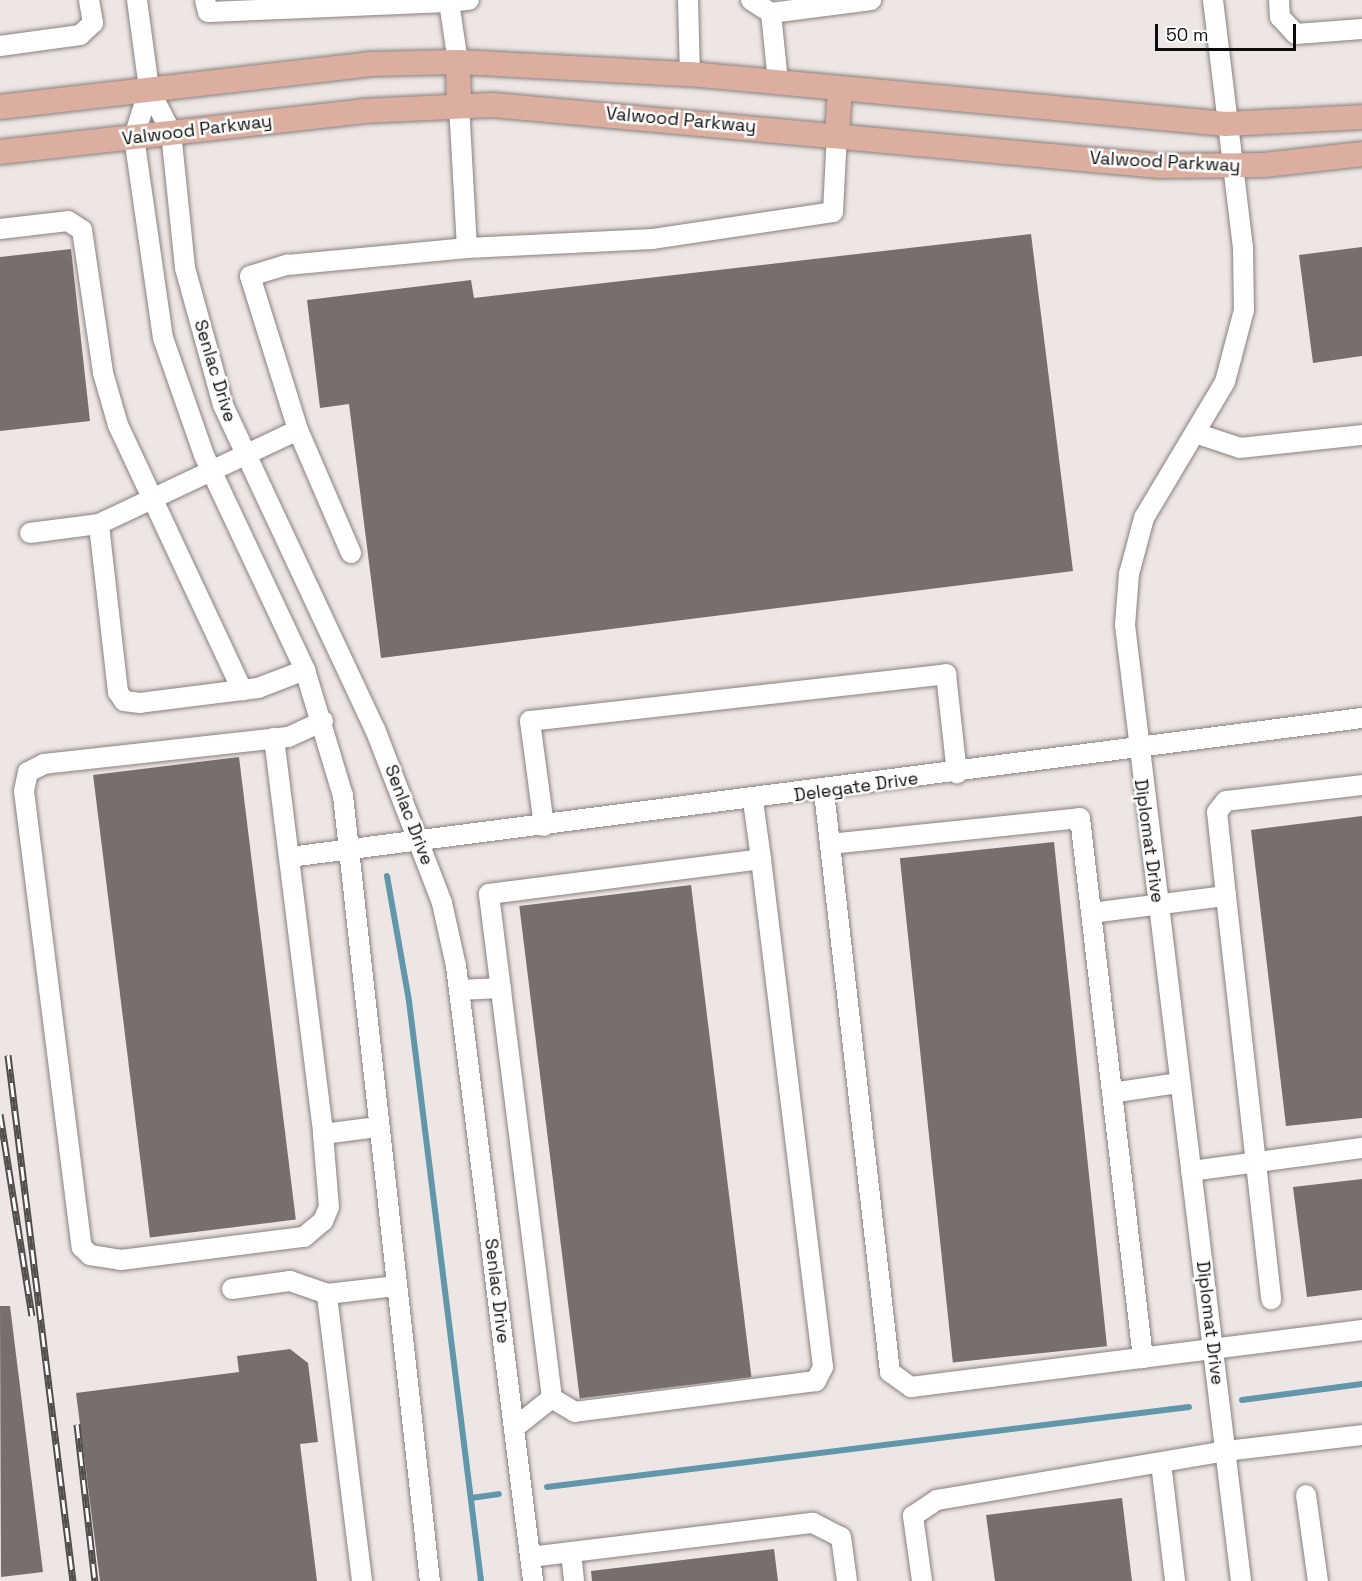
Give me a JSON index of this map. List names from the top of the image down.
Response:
{
  "streets": {
    "main road": ["Valwood Parkway"],
    "street": ["Senlac Drive", "Delegate Drive", "Diplomat Drive"]
  },
  "crossings": [
    ["Valwood Parkway", "Senlac Drive"],
    ["Valwood Parkway", "Diplomat Drive"],
    ["Senlac Drive", "Delegate Drive"],
    ["Delegate Drive", "Diplomat Drive"]
  ],
  "scale_bar": "50 m"
}
